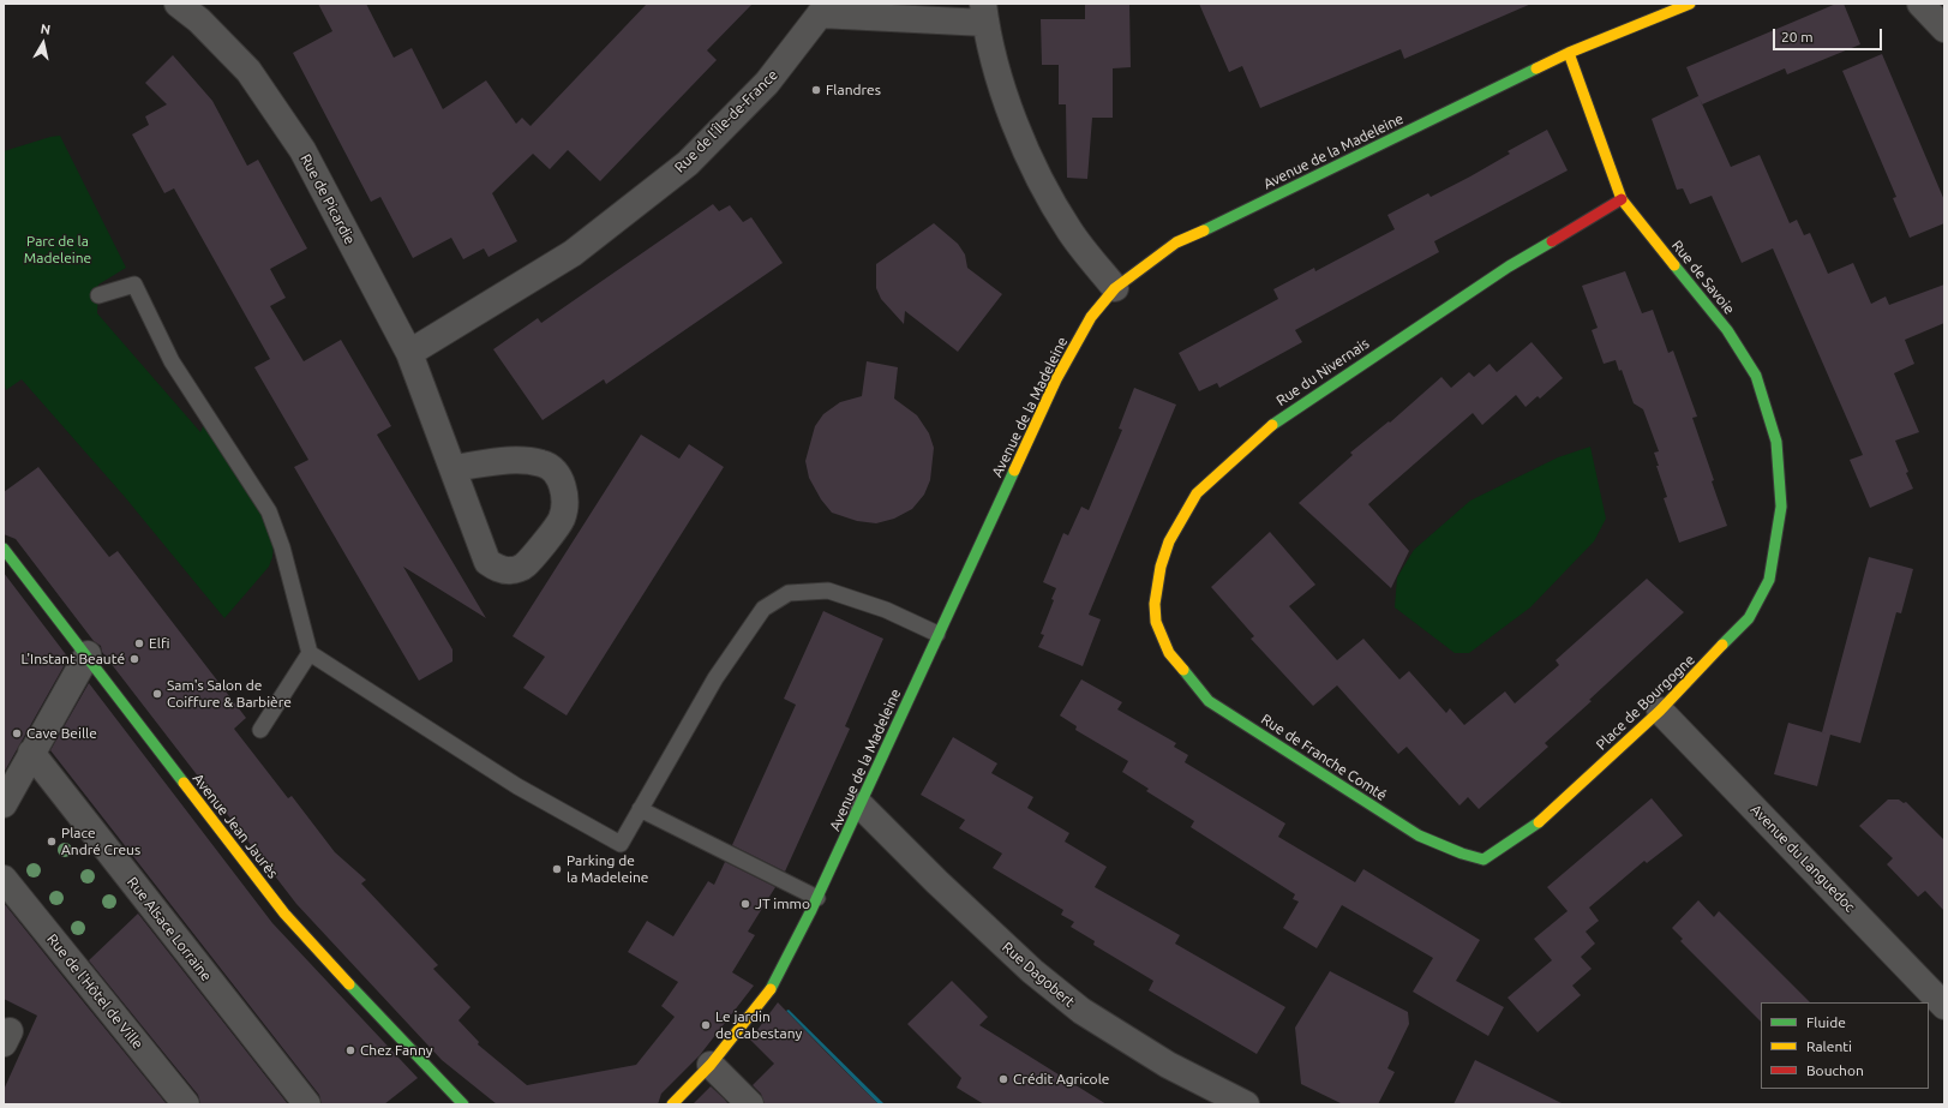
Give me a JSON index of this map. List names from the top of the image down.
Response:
{
  "streets": {
    "street": [
      "Rue de l'Île-de-France",
      "Avenue de la Madeleine",
      "Rue de Picardie",
      "Rue de Savoie",
      "Rue du Nivernais",
      "Place de Bourgogne",
      "Rue de Franche Comté",
      "Avenue Jean Jaurès",
      "Avenue du Languedoc",
      "Rue Alsace Lorraine",
      "Rue Dagobert",
      "Rue de l'Hôtel de Ville"
    ]
  },
  "crossings": [
    ["Rue de l'Île-de-France", "Rue de Picardie"],
    ["Avenue de la Madeleine", "Rue de Savoie"],
    ["Avenue de la Madeleine", "Rue Dagobert"],
    ["Rue de Savoie", "Rue du Nivernais"],
    ["Rue de Savoie", "Place de Bourgogne"],
    ["Rue du Nivernais", "Rue de Franche Comté"],
    ["Place de Bourgogne", "Rue de Franche Comté"],
    ["Place de Bourgogne", "Avenue du Languedoc"]
  ],
  "parks": ["Parc de la Madeleine"],
  "places": [
    "Flandres",
    "Elfi",
    "L'Instant Beauté",
    "Sam's Salon de Coiffure & Barbière",
    "Cave Beille",
    "Place André Creus",
    "Parking de la Madeleine",
    "JT immo",
    "Le jardin de Cabestany",
    "Chez Fanny",
    "Crédit Agricole"
  ],
  "legend": ["Fluide", "Ralenti", "Bouchon"],
  "scale_bar": "20 m",
  "north": "top"
}
